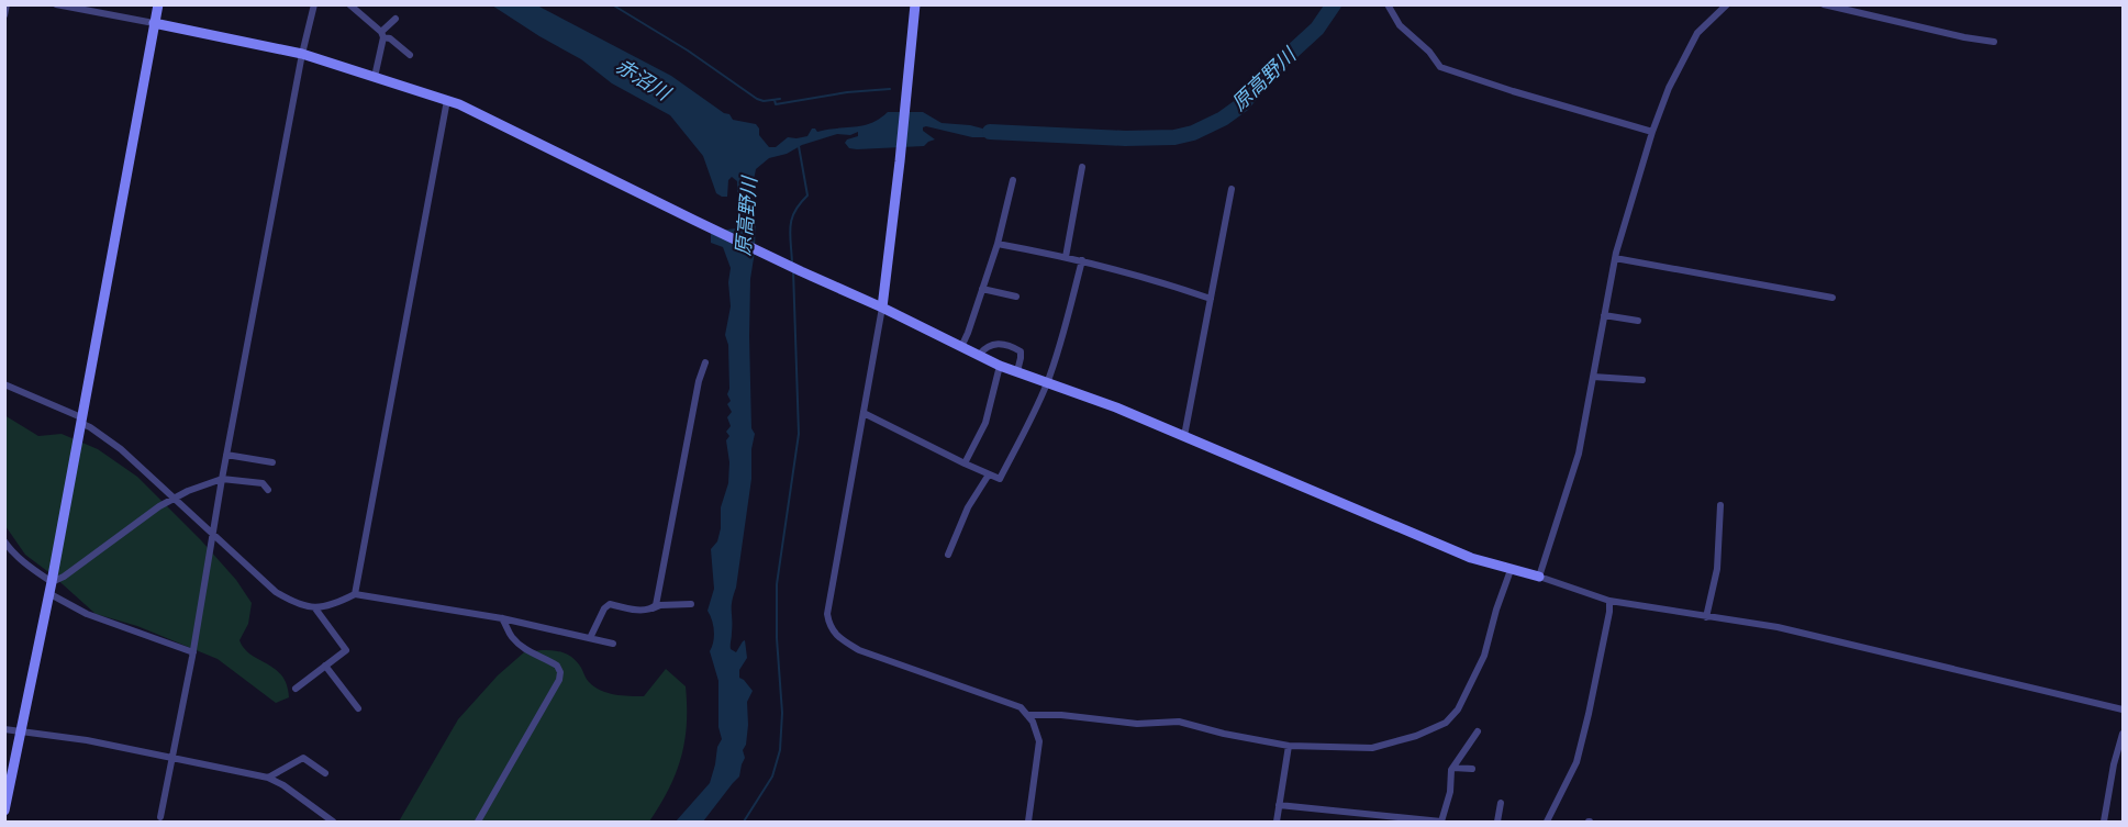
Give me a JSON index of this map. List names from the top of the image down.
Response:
{
  "water": ["赤沼川", "原高野川"]
}
